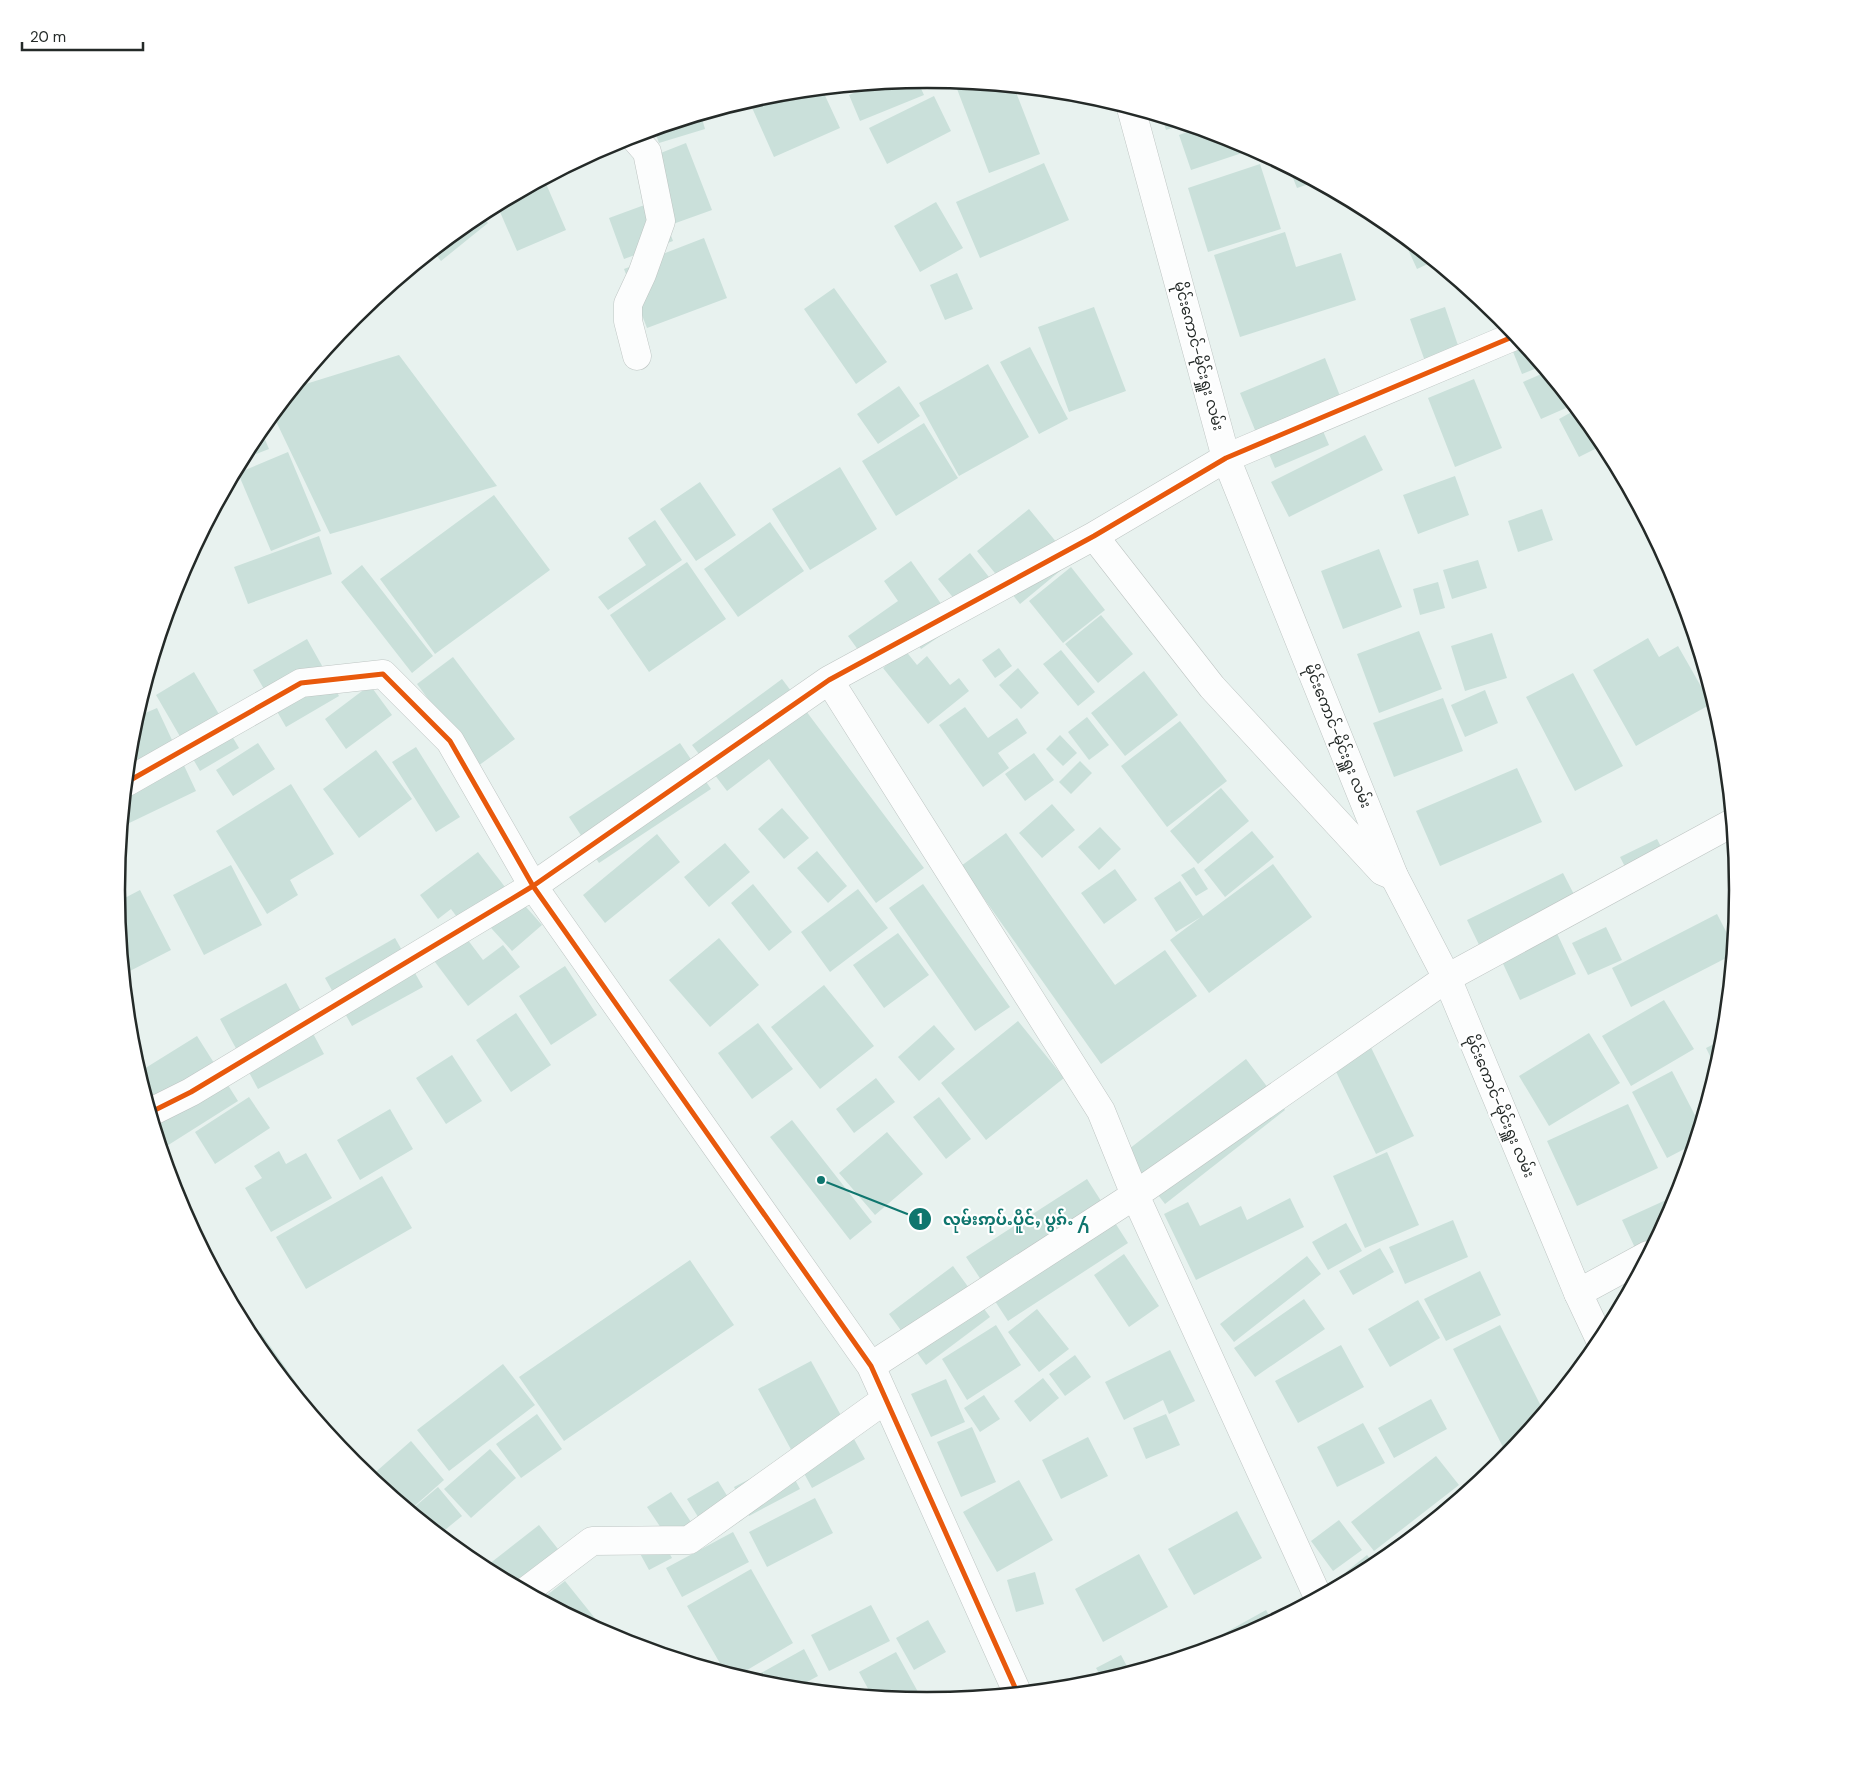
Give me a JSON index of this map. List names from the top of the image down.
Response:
{
  "streets": {
    "street": ["မိုင်းကောင်-မိုင်းရှူး လမ်း"]
  },
  "places": ["လုမ်းဢုပ်ႉပိူင်ႇ ပွၵ်ႉ ႓"],
  "scale_bar": "20 m"
}
